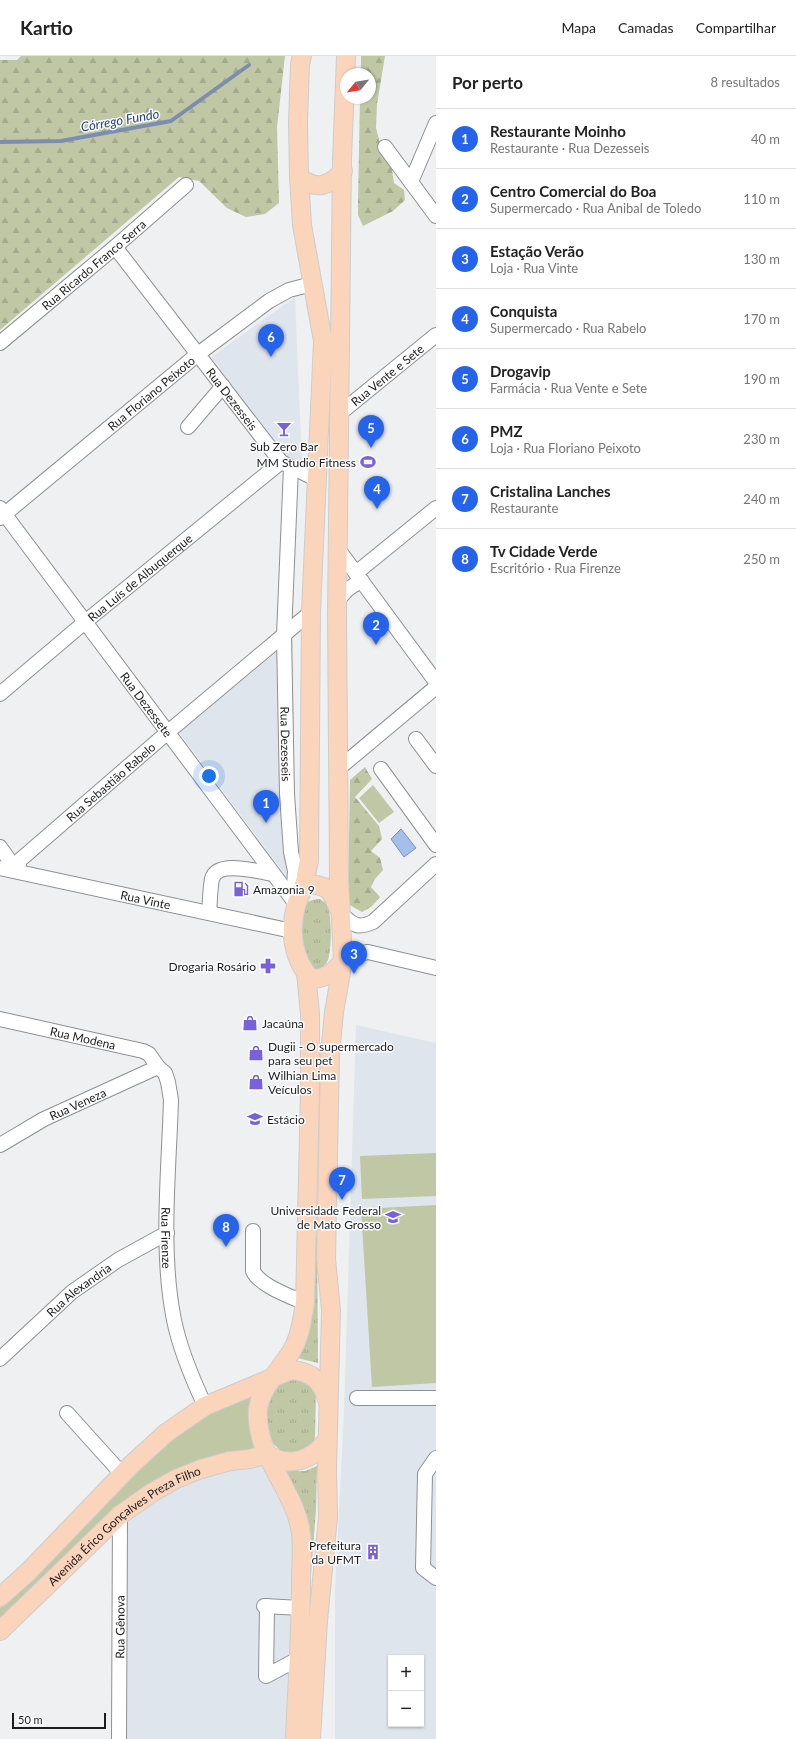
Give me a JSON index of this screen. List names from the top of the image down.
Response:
{
  "streets": {
    "main road": ["Avenida Érico Gonçalves Preza Filho"],
    "street": [
      "Rua Ricardo Franco Serra",
      "Rua Vente e Sete",
      "Rua Floriano Peixoto",
      "Rua Dezesseis",
      "Rua Luís de Albuquerque",
      "Rua Dezessete",
      "Rua Sebastião Rabelo",
      "Rua Vinte",
      "Rua Modena",
      "Rua Veneza",
      "Rua Firenze",
      "Rua Alexandria",
      "Rua Gênova"
    ]
  },
  "crossings": [
    ["Rua Ricardo Franco Serra", "Rua Dezesseis"],
    ["Rua Floriano Peixoto", "Rua Dezesseis"],
    ["Rua Floriano Peixoto", "Rua Dezessete"],
    ["Rua Dezesseis", "Rua Luís de Albuquerque"],
    ["Rua Dezesseis", "Rua Dezessete"],
    ["Rua Dezesseis", "Rua Sebastião Rabelo"],
    ["Rua Luís de Albuquerque", "Rua Dezessete"],
    ["Rua Dezessete", "Rua Sebastião Rabelo"],
    ["Rua Sebastião Rabelo", "Rua Vinte"],
    ["Rua Modena", "Rua Veneza"],
    ["Rua Modena", "Rua Firenze"],
    ["Rua Veneza", "Rua Firenze"],
    ["Rua Firenze", "Rua Alexandria"],
    ["Avenida Érico Gonçalves Preza Filho", "Rua Gênova"]
  ],
  "water": ["Córrego Fundo"],
  "places": {
    "bar": ["Sub Zero Bar"],
    "sports": ["MM Studio Fitness"],
    "fuel station": ["Amazonia 9"],
    "pharmacy": ["Drogaria Rosário"],
    "shop": ["Jacaúna", "Dugii - O supermercado para seu pet", "Wilhian Lima Veículos"],
    "school or university": ["Estácio", "Universidade Federal de Mato Grosso"],
    "building": ["Prefeitura da UFMT"]
  },
  "scale_bar": "50 m",
  "north": "bottom left",
  "page": {
    "header": "Kartio",
    "nav": ["Mapa", "Camadas", "Compartilhar"],
    "heading": ["Por perto", "8 resultados"],
    "list": [
      {
        "mark": "1",
        "name": "Restaurante Moinho",
        "note": "Restaurante · Rua Dezesseis",
        "value": "40 m"
      },
      {
        "mark": "2",
        "name": "Centro Comercial do Boa",
        "note": "Supermercado · Rua Anibal de Toledo",
        "value": "110 m"
      },
      {
        "mark": "3",
        "name": "Estação Verão",
        "note": "Loja · Rua Vinte",
        "value": "130 m"
      },
      {
        "mark": "4",
        "name": "Conquista",
        "note": "Supermercado · Rua Rabelo",
        "value": "170 m"
      },
      {
        "mark": "5",
        "name": "Drogavip",
        "note": "Farmácia · Rua Vente e Sete",
        "value": "190 m"
      },
      {
        "mark": "6",
        "name": "PMZ",
        "note": "Loja · Rua Floriano Peixoto",
        "value": "230 m"
      },
      {
        "mark": "7",
        "name": "Cristalina Lanches",
        "note": "Restaurante",
        "value": "240 m"
      },
      {
        "mark": "8",
        "name": "Tv Cidade Verde",
        "note": "Escritório · Rua Firenze",
        "value": "250 m"
      }
    ],
    "pins": [
      "6",
      "5",
      "4",
      "2",
      "1",
      "3",
      "7",
      "8"
    ],
    "map_buttons": ["+", "−"],
    "scale": "50 m"
  }
}
